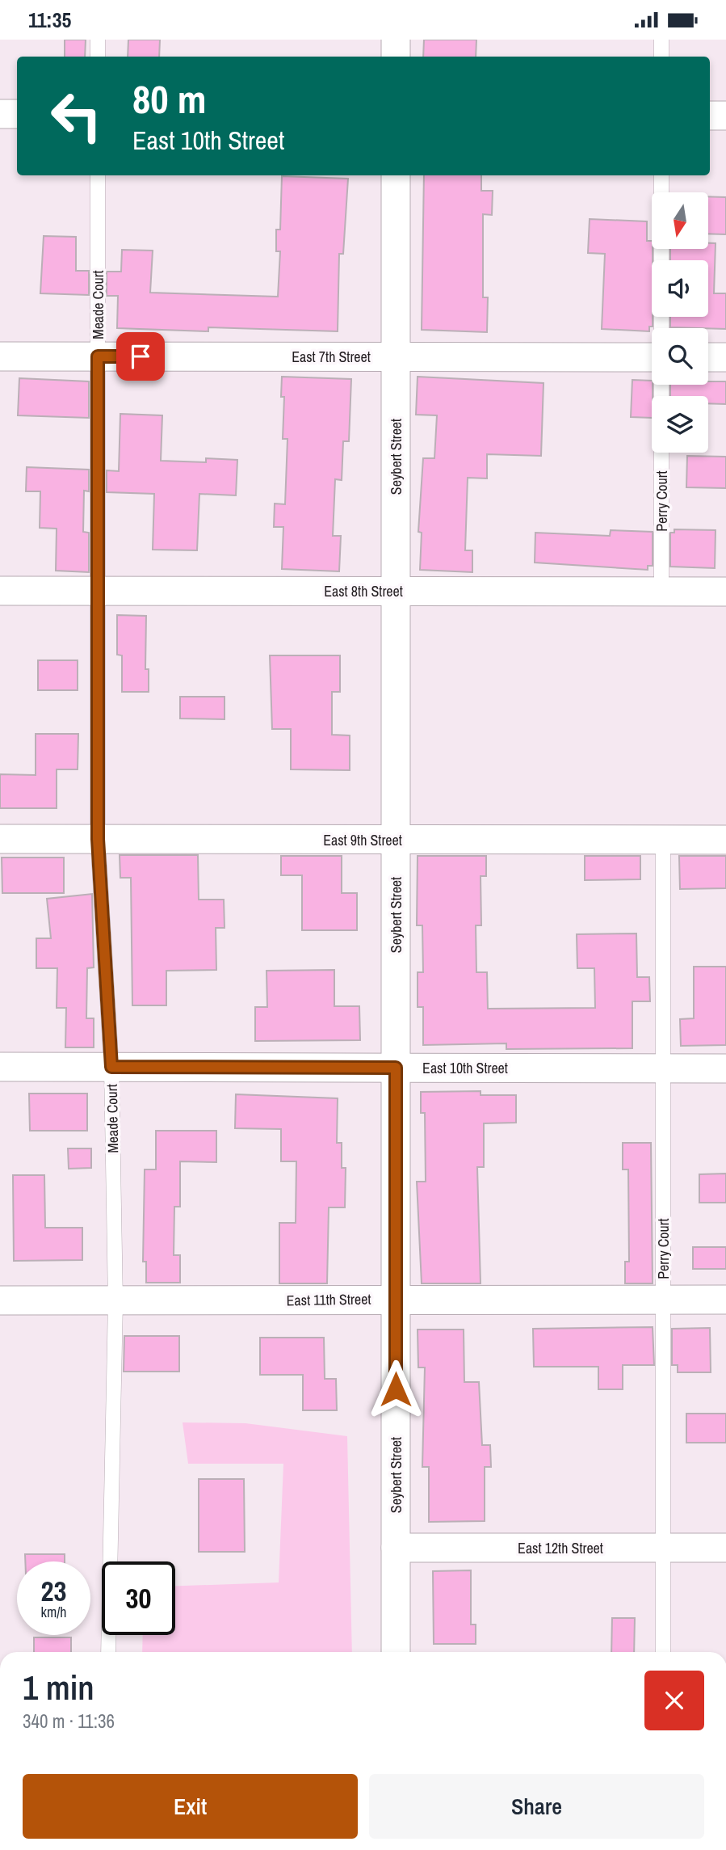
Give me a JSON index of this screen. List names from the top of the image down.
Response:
{
  "streets": {
    "street": [
      "East 7th Street",
      "Seybert Street",
      "East 8th Street",
      "East 9th Street",
      "East 10th Street",
      "East 11th Street",
      "East 12th Street"
    ],
    "lane": ["Meade Court", "Perry Court"]
  },
  "crossings": [
    ["Meade Court", "East 7th Street"],
    ["Meade Court", "East 8th Street"],
    ["Meade Court", "East 9th Street"],
    ["Meade Court", "East 10th Street"],
    ["Meade Court", "East 11th Street"],
    ["East 7th Street", "Seybert Street"],
    ["Seybert Street", "East 8th Street"],
    ["Seybert Street", "East 9th Street"],
    ["Seybert Street", "East 10th Street"],
    ["Seybert Street", "East 11th Street"],
    ["Seybert Street", "East 12th Street"],
    ["Perry Court", "East 8th Street"],
    ["Perry Court", "East 9th Street"],
    ["Perry Court", "East 10th Street"],
    ["Perry Court", "East 11th Street"],
    ["Perry Court", "East 12th Street"]
  ],
  "north": "bottom",
  "page": {
    "status": "11:35",
    "turn": ["80 m", "East 10th Street"],
    "speed": "23 km/h",
    "limit": "30",
    "heading": ["1 min", "340 m · 11:36"],
    "buttons": ["Exit", "Share"]
  }
}
